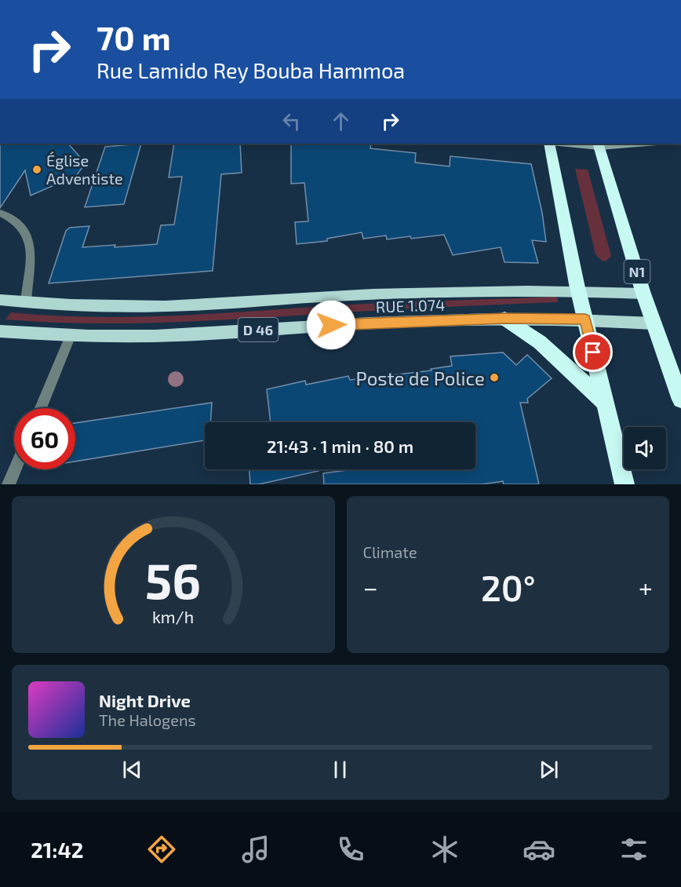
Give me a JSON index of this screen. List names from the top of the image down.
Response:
{
  "streets": {
    "highway": ["N1"],
    "main road": ["RUE 1.074", "D 46"]
  },
  "crossings": [
    ["N1", "RUE 1.074"]
  ],
  "places": ["Église Adventiste", "Poste de Police"],
  "page": {
    "turn": ["70 m", "Rue Lamido Rey Bouba Hammoa"],
    "limit": "60",
    "trip": "21:43 · 1 min · 80 m",
    "tile": "Climate",
    "heat": ["−", "20°", "+"],
    "song": ["Night Drive", "The Halogens"],
    "tabs": "21:42",
    "gauge": ["56", "km/h"]
  }
}
